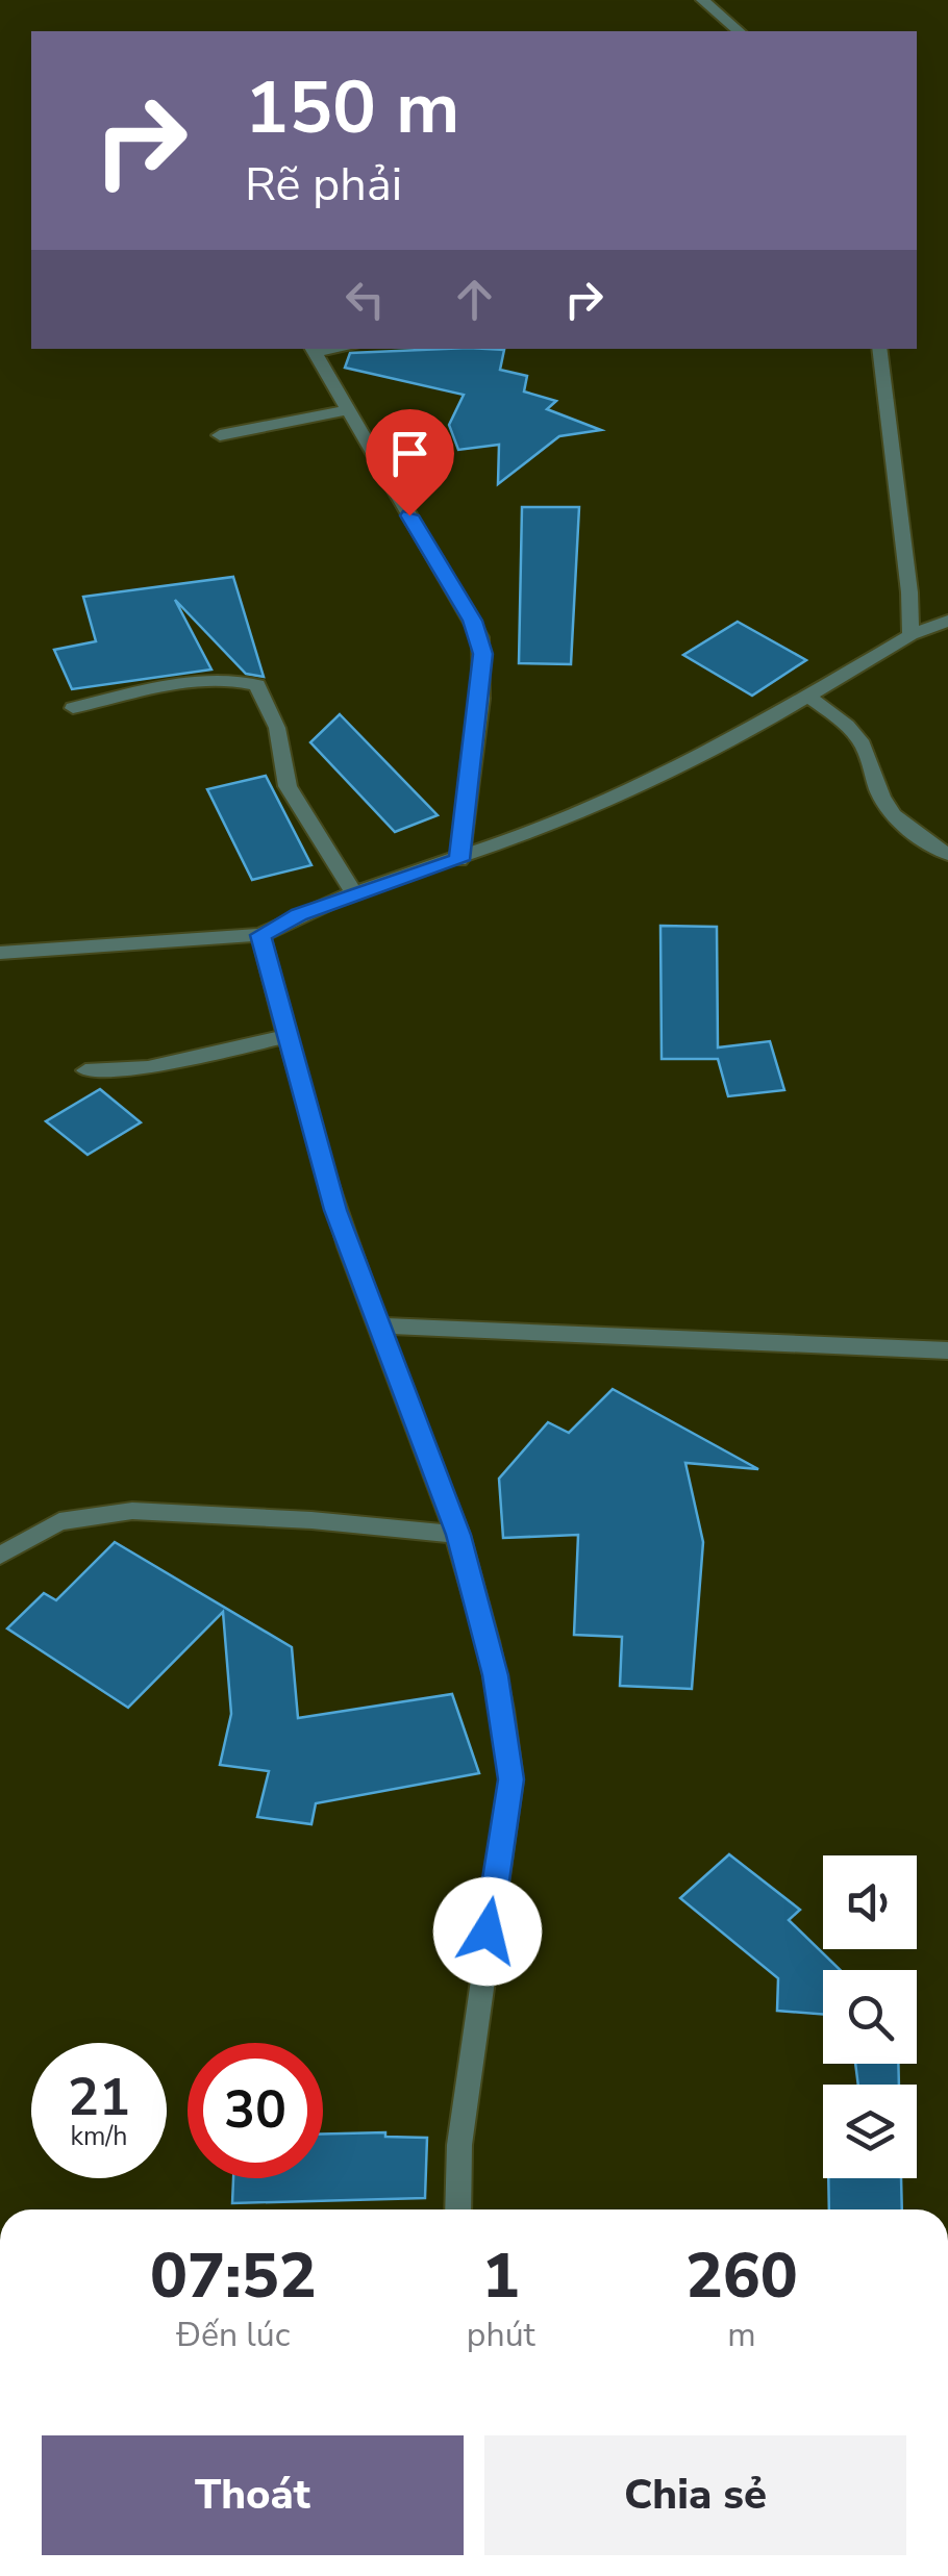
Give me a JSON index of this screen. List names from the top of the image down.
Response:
{
  "page": {
    "turn": ["150 m", "Rẽ phải"],
    "speed": "21 km/h",
    "limit": "30",
    "eta": [
      "07:52",
      "Đến lúc",
      "1",
      "phút",
      "260",
      "m"
    ],
    "buttons": ["Thoát", "Chia sẻ"]
  }
}
